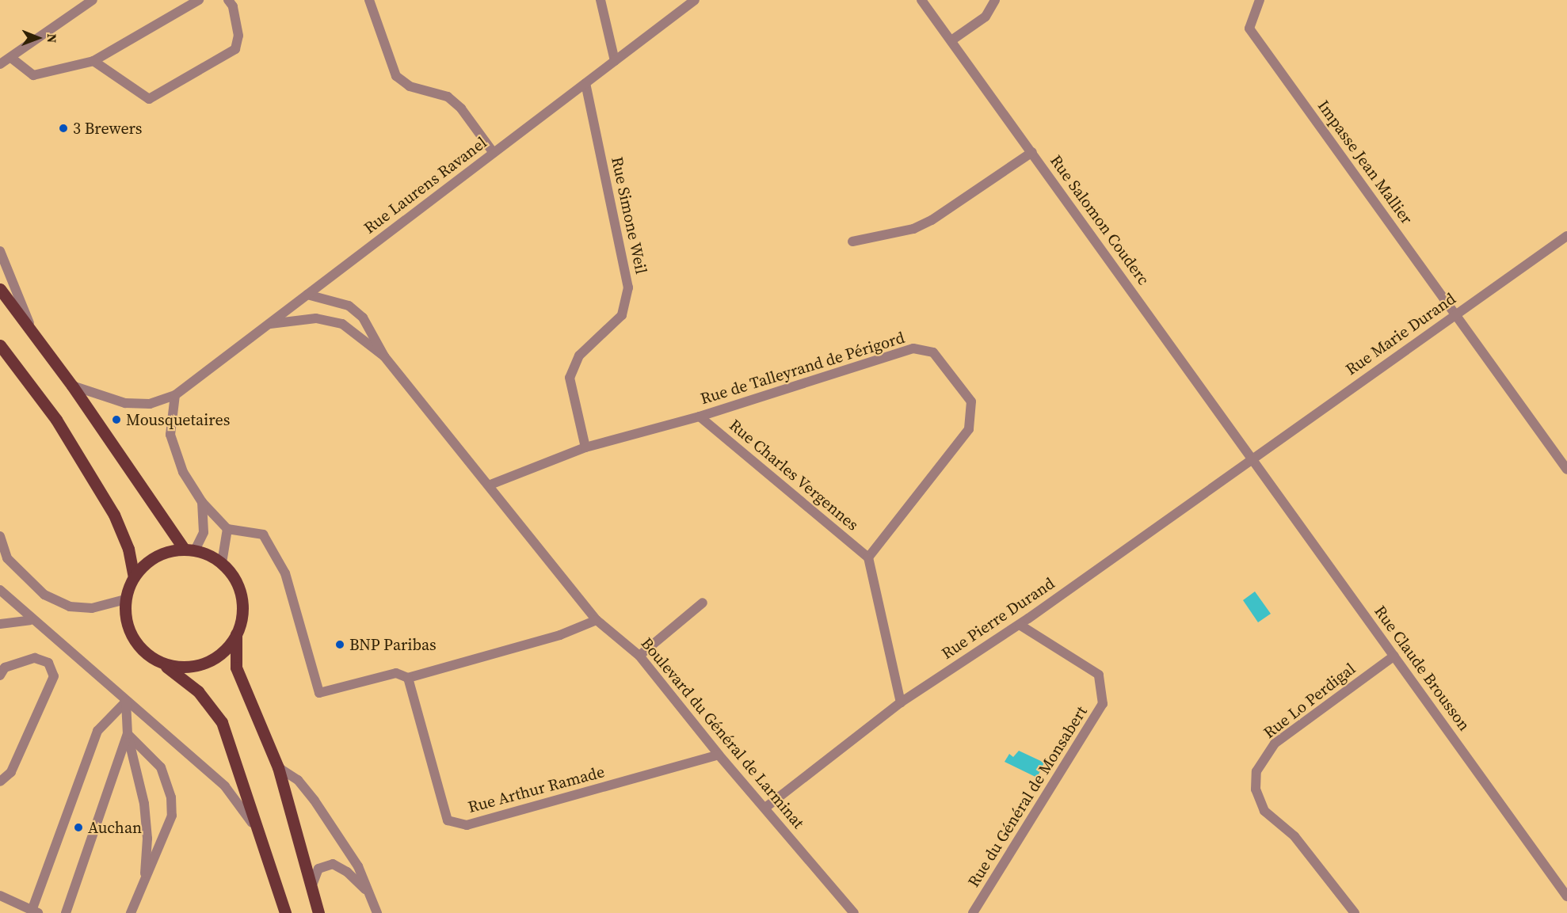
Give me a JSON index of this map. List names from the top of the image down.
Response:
{
  "streets": {
    "street": [
      "Impasse Jean Mallier",
      "Rue Laurens Ravanel",
      "Rue Simone Weil",
      "Rue Salomon Couderc",
      "Rue Marie Durand",
      "Rue de Talleyrand de Périgord",
      "Rue Charles Vergennes",
      "Rue Pierre Durand",
      "Rue Claude Brousson",
      "Rue Lo Perdigal",
      "Boulevard du Général de Larminat",
      "Rue Arthur Ramade",
      "Rue du Général de Monsabert"
    ]
  },
  "crossings": [
    ["Impasse Jean Mallier", "Rue Marie Durand"],
    ["Rue Laurens Ravanel", "Rue Simone Weil"],
    ["Rue Laurens Ravanel", "Boulevard du Général de Larminat"],
    ["Rue Simone Weil", "Rue de Talleyrand de Périgord"],
    ["Rue Salomon Couderc", "Rue Marie Durand"],
    ["Rue Salomon Couderc", "Rue Pierre Durand"],
    ["Rue Salomon Couderc", "Rue Claude Brousson"],
    ["Rue Marie Durand", "Rue Pierre Durand"],
    ["Rue Marie Durand", "Rue Claude Brousson"],
    ["Rue de Talleyrand de Périgord", "Rue Charles Vergennes"],
    ["Rue de Talleyrand de Périgord", "Boulevard du Général de Larminat"],
    ["Rue Pierre Durand", "Rue Claude Brousson"],
    ["Rue Pierre Durand", "Boulevard du Général de Larminat"],
    ["Rue Pierre Durand", "Rue du Général de Monsabert"],
    ["Rue Claude Brousson", "Rue Lo Perdigal"],
    ["Boulevard du Général de Larminat", "Rue Arthur Ramade"]
  ],
  "places": [
    "3 Brewers",
    "Mousquetaires",
    "BNP Paribas",
    "Auchan"
  ],
  "north": "right"
}
